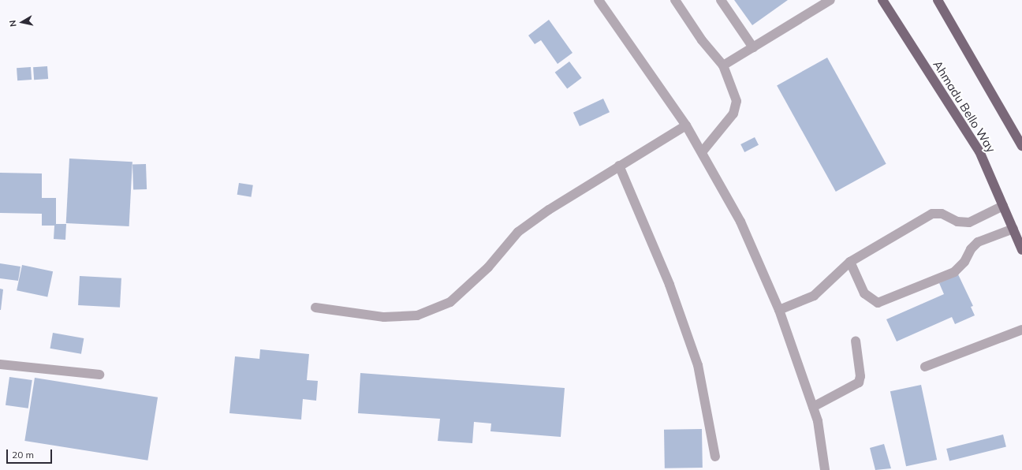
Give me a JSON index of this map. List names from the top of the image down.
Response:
{
  "streets": {
    "main road": ["Ahmadu Bello Way"]
  },
  "scale_bar": "20 m",
  "north": "left"
}
